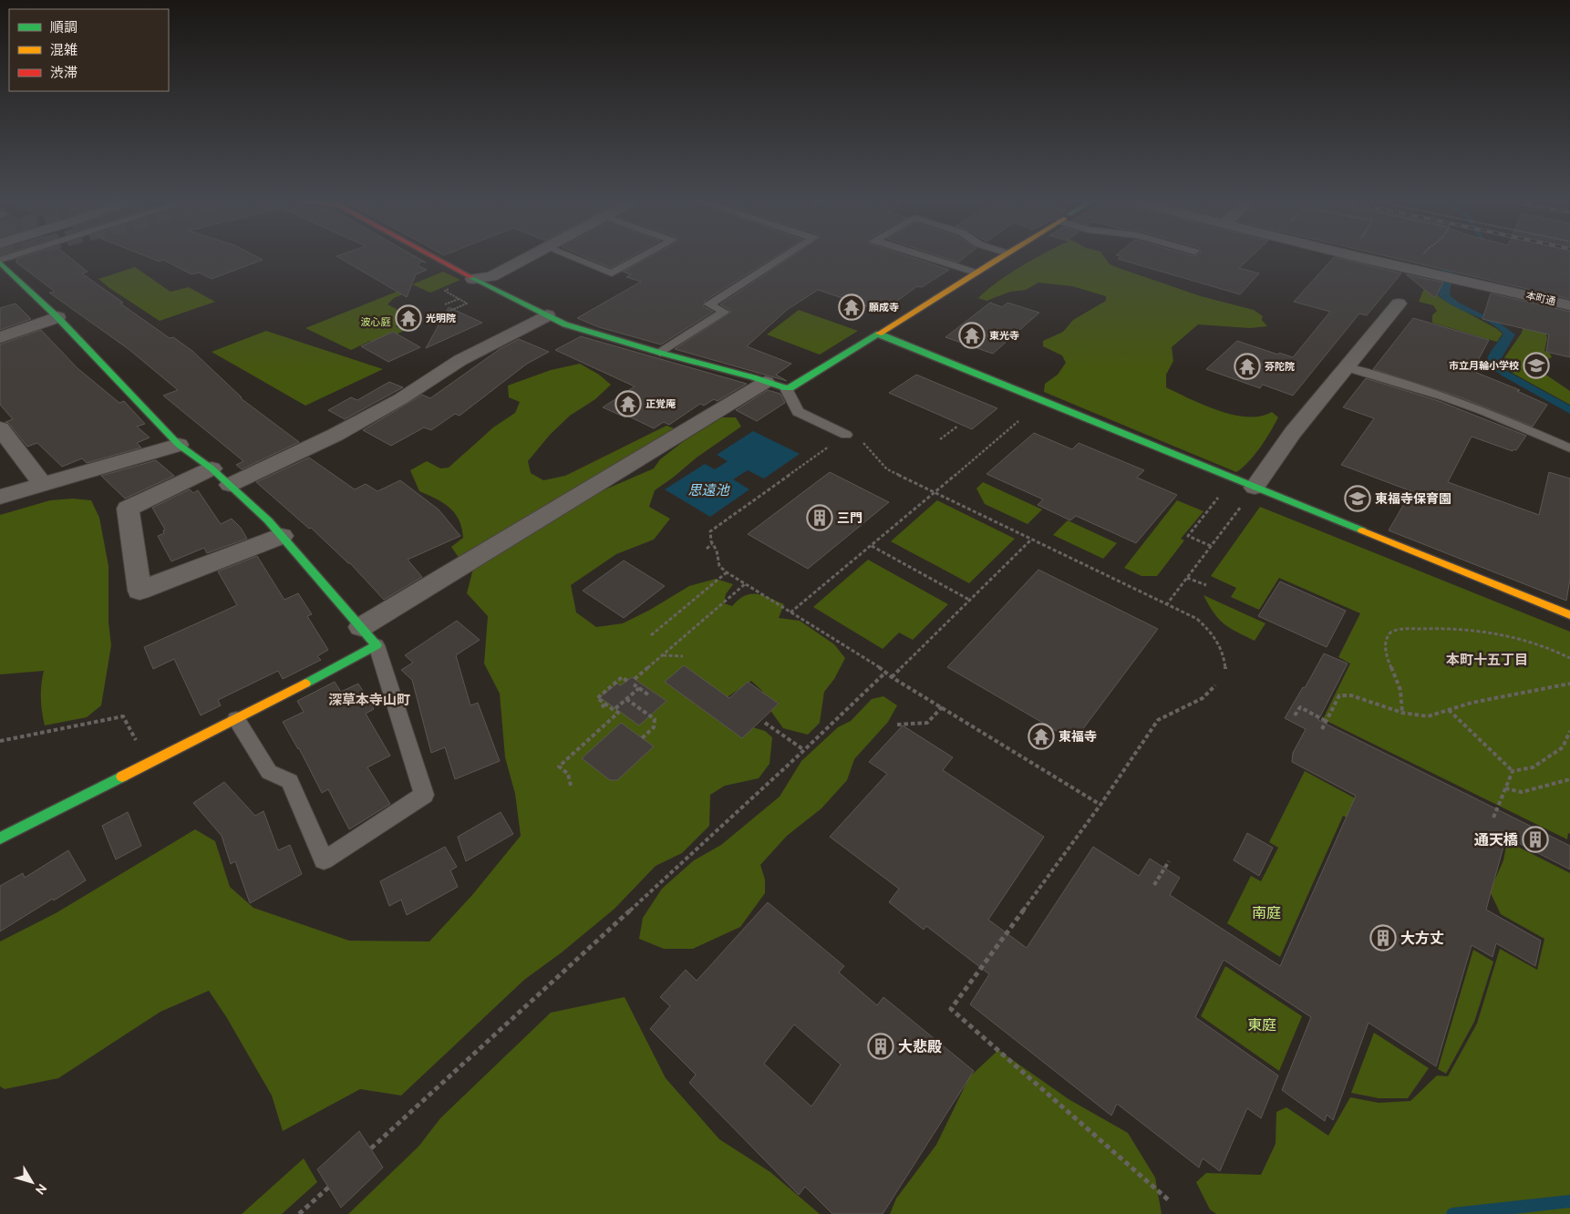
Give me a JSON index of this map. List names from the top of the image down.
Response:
{
  "streets": {
    "street": ["本町通"]
  },
  "districts": ["本町十五丁目", "深草本寺山町"],
  "water": ["思遠池"],
  "parks": ["波心庭", "南庭", "東庭"],
  "places": {
    "temple": [
      "願成寺",
      "光明院",
      "東光寺",
      "芬陀院",
      "正覚庵",
      "東福寺"
    ],
    "school or university": ["市立月輪小学校", "東福寺保育園"],
    "building": [
      "三門",
      "通天橋",
      "大方丈",
      "大悲殿"
    ]
  },
  "legend": ["順調", "混雑", "渋滞"],
  "north": "bottom right"
}
